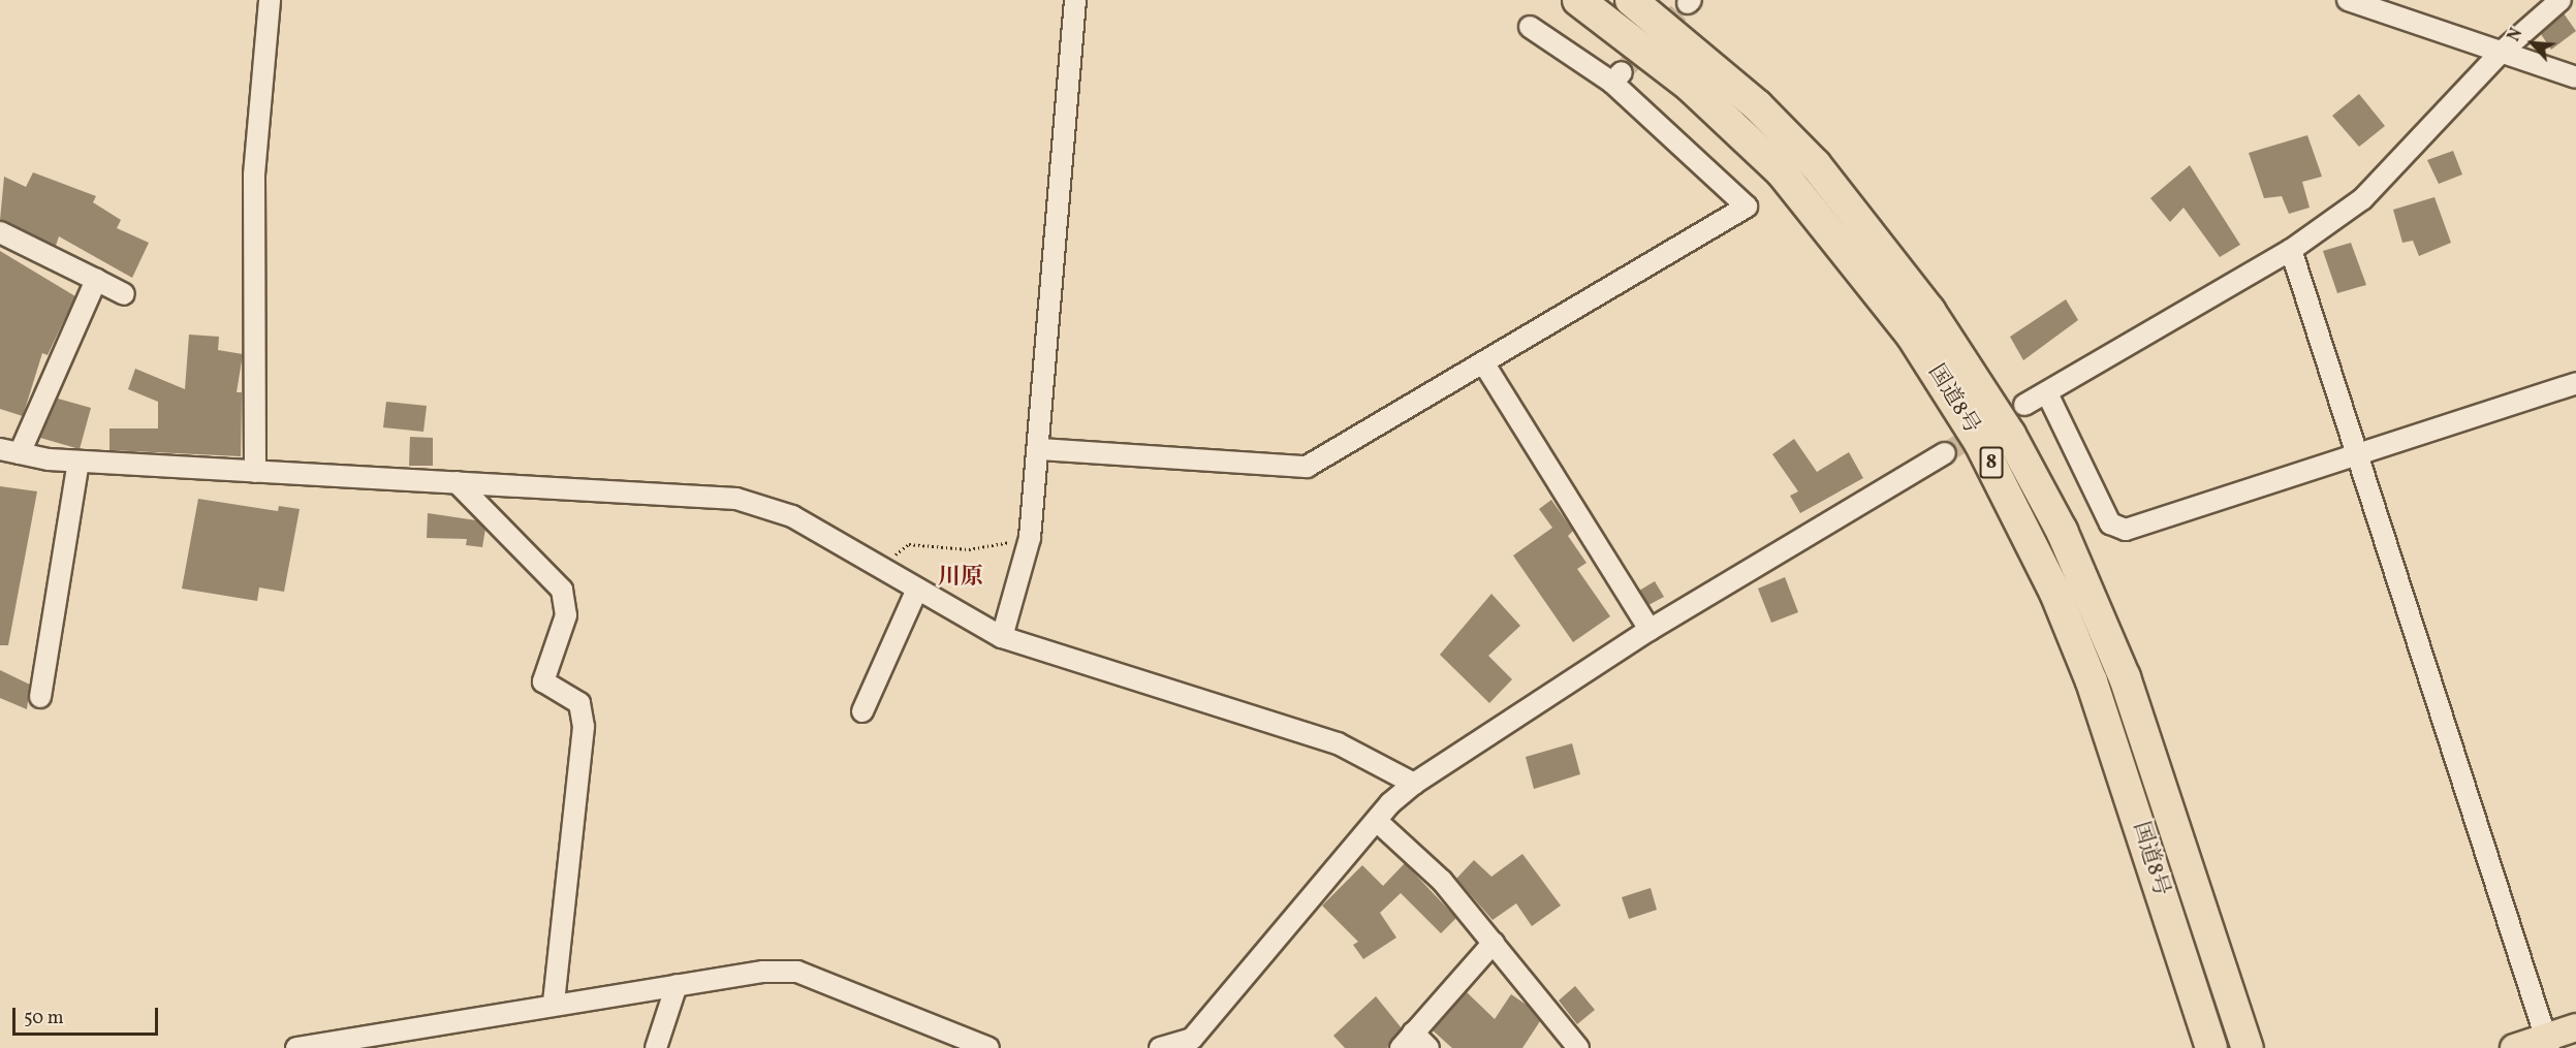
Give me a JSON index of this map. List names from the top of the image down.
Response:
{
  "streets": {
    "highway": ["国道8号", "8"]
  },
  "districts": ["川原"],
  "scale_bar": "50 m",
  "north": "top left"
}
